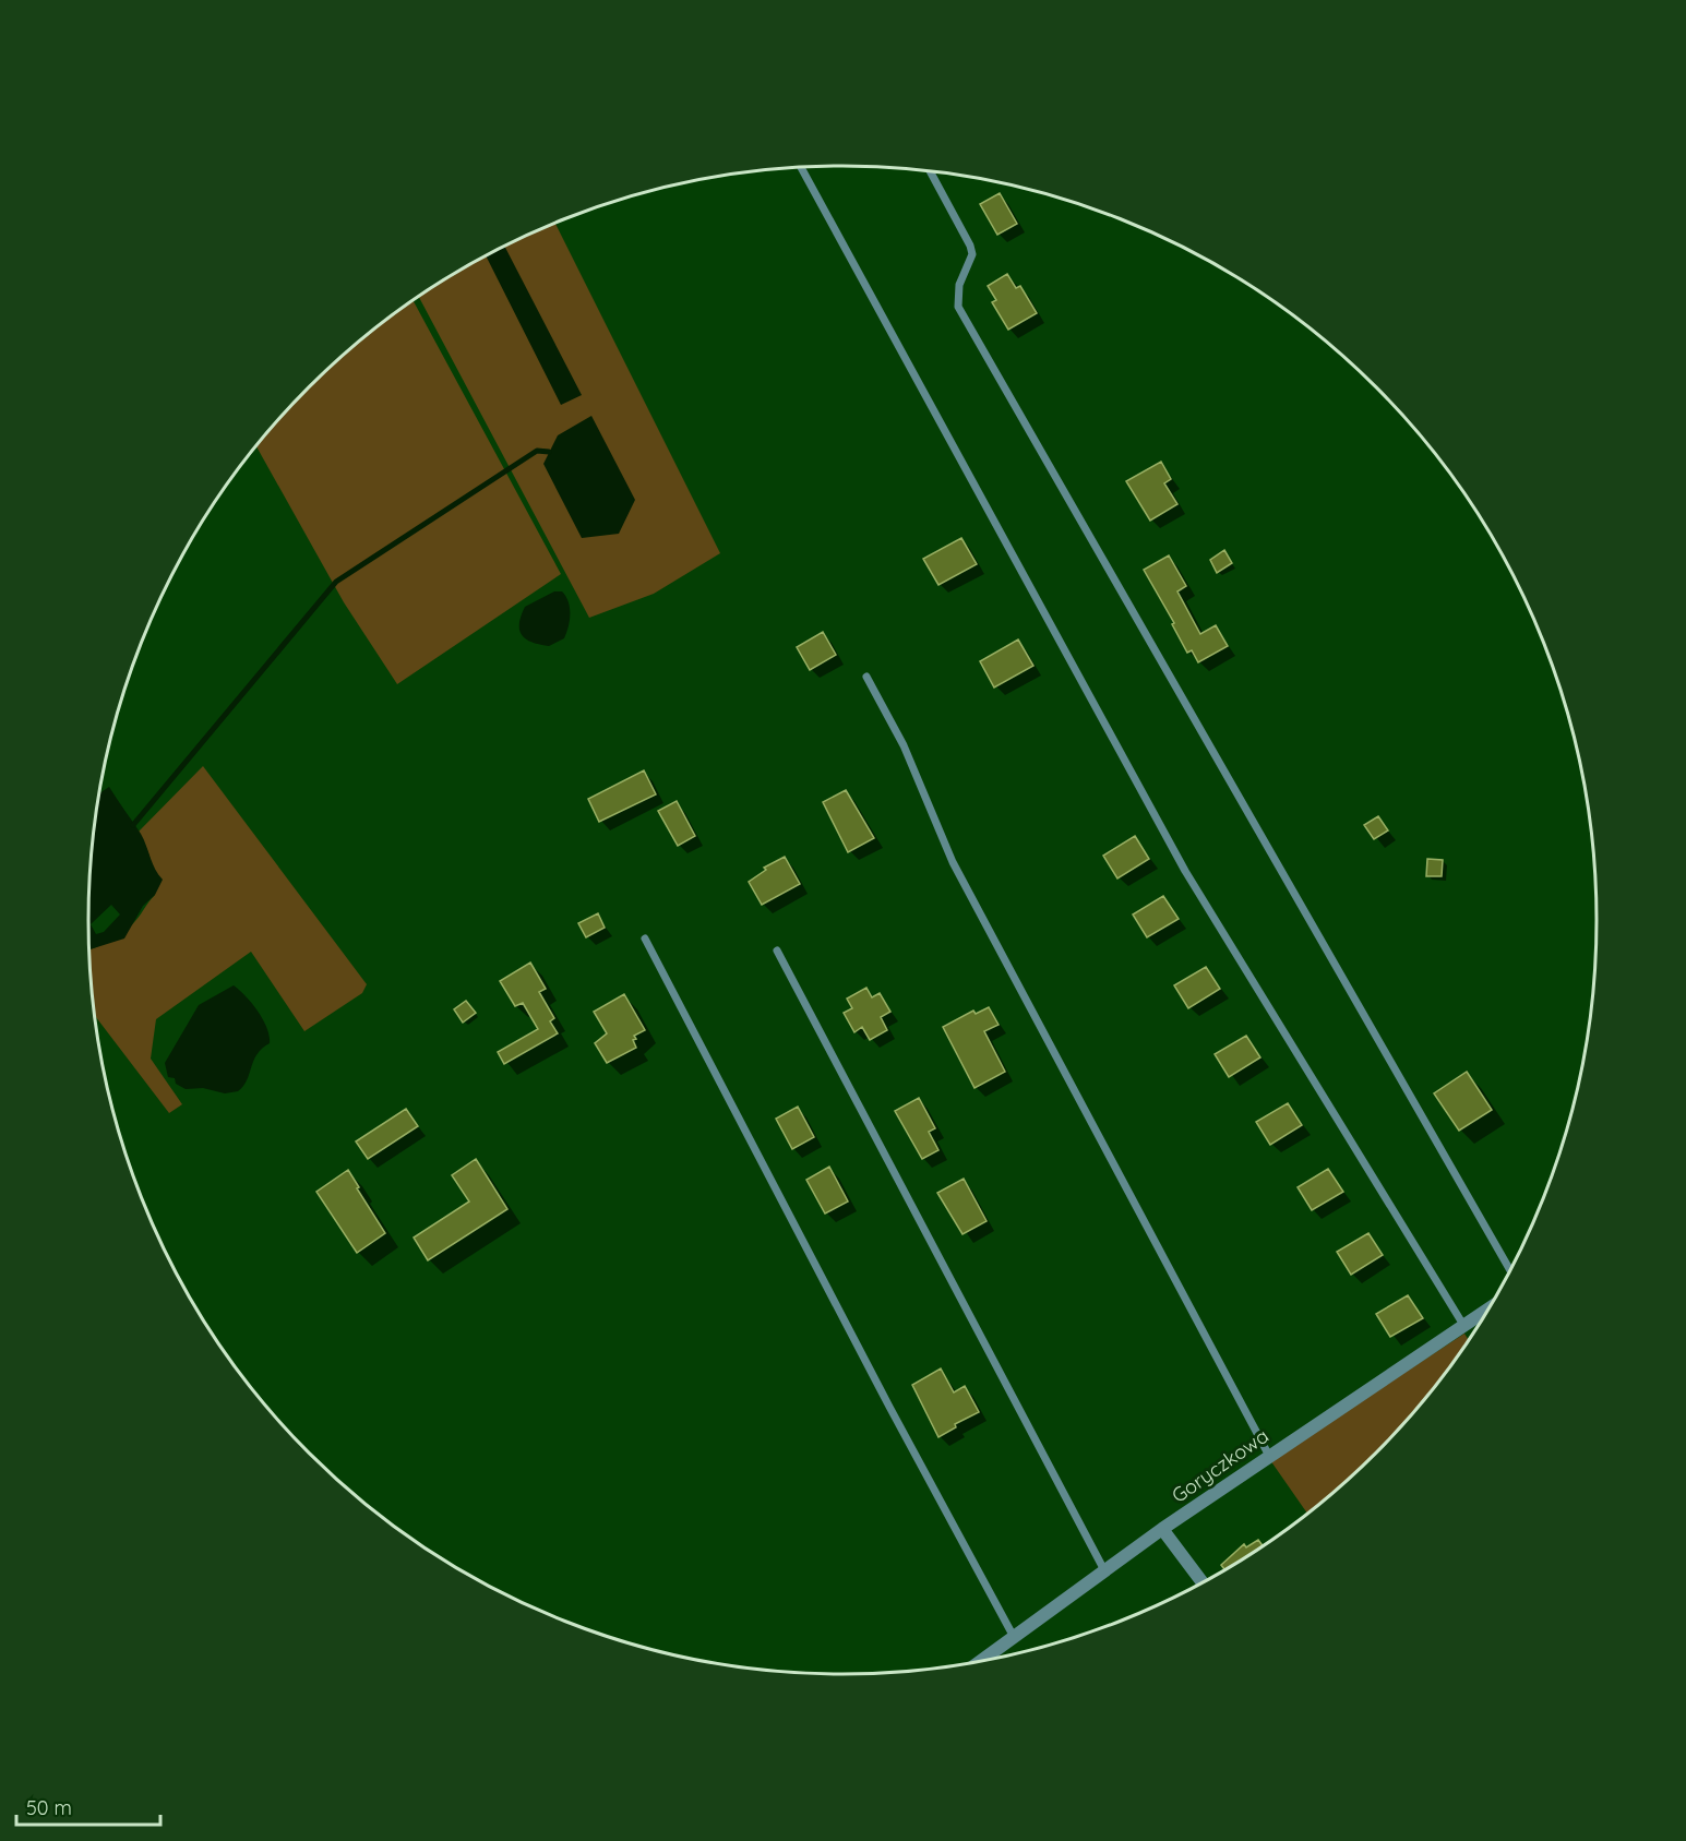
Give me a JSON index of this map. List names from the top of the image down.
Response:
{
  "streets": {
    "street": ["Goryczkowa"]
  },
  "scale_bar": "50 m"
}
